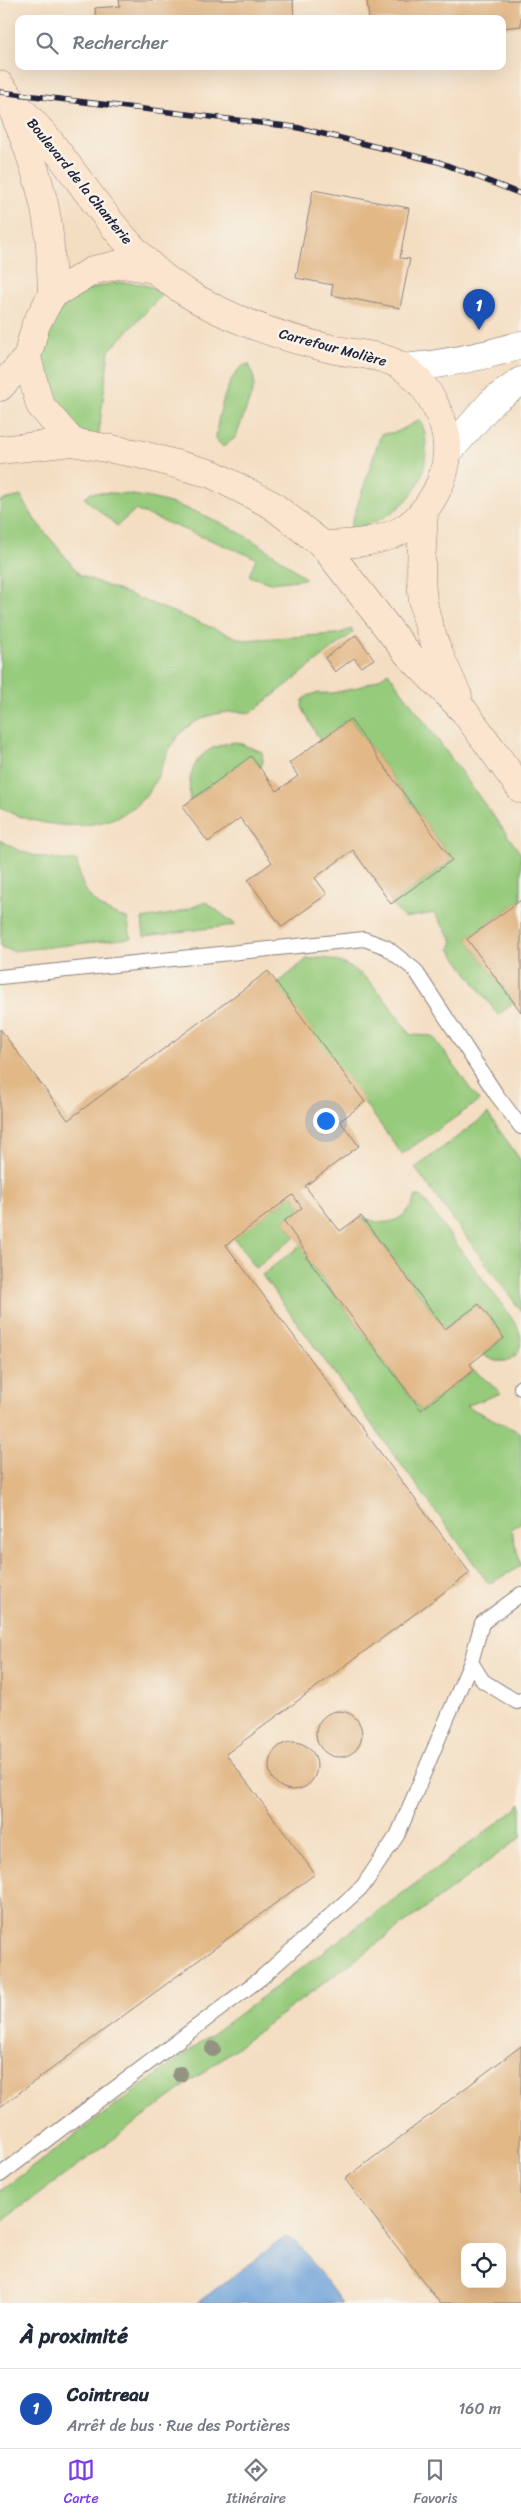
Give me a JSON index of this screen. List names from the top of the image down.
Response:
{
  "streets": {
    "street": ["Boulevard de la Chanterie", "Carrefour Molière"]
  },
  "crossings": [
    ["Boulevard de la Chanterie", "Carrefour Molière"]
  ],
  "page": {
    "search": "Rechercher",
    "pins": "1",
    "heading": "À proximité",
    "list": [
      {
        "mark": "1",
        "name": "Cointreau",
        "note": "Arrêt de bus · Rue des Portières",
        "value": "160 m"
      }
    ],
    "nav": ["Carte", "Itinéraire", "Favoris"]
  }
}
